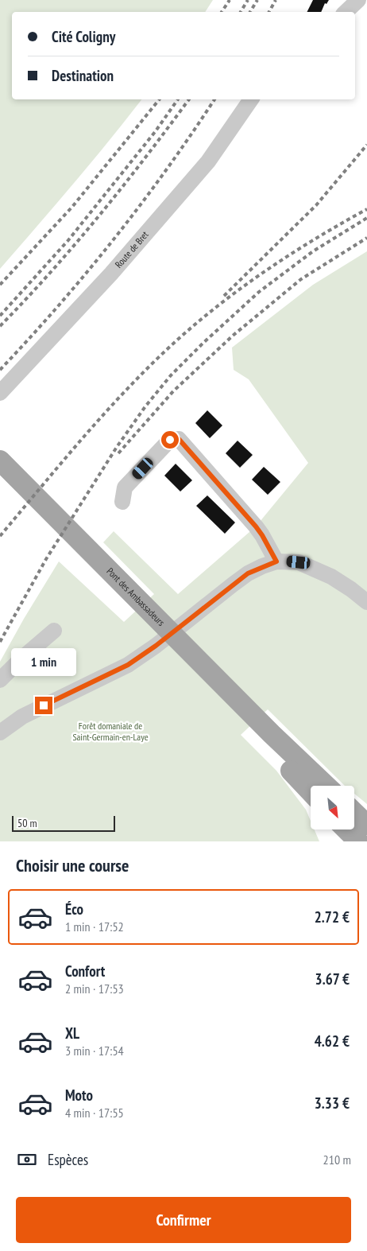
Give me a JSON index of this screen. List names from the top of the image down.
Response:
{
  "streets": {
    "main road": ["Pont des Ambassadeurs"],
    "street": ["Route de Bret"]
  },
  "parks": ["Forêt domaniale de Saint-Germain-en-Laye"],
  "scale_bar": "50 m",
  "north": "bottom right",
  "page": {
    "banner": ["Cité Coligny", "Destination"],
    "bubble": "1 min",
    "scale": "50 m",
    "heading": "Choisir une course",
    "list": [
      {
        "name": "Éco",
        "note": "1 min · 17:52",
        "value": "2.72 €"
      },
      {
        "name": "Confort",
        "note": "2 min · 17:53",
        "value": "3.67 €"
      },
      {
        "name": "XL",
        "note": "3 min · 17:54",
        "value": "4.62 €"
      },
      {
        "name": "Moto",
        "note": "4 min · 17:55",
        "value": "3.33 €"
      }
    ],
    "pay": ["Espèces", "210 m"],
    "buttons": "Confirmer"
  }
}
